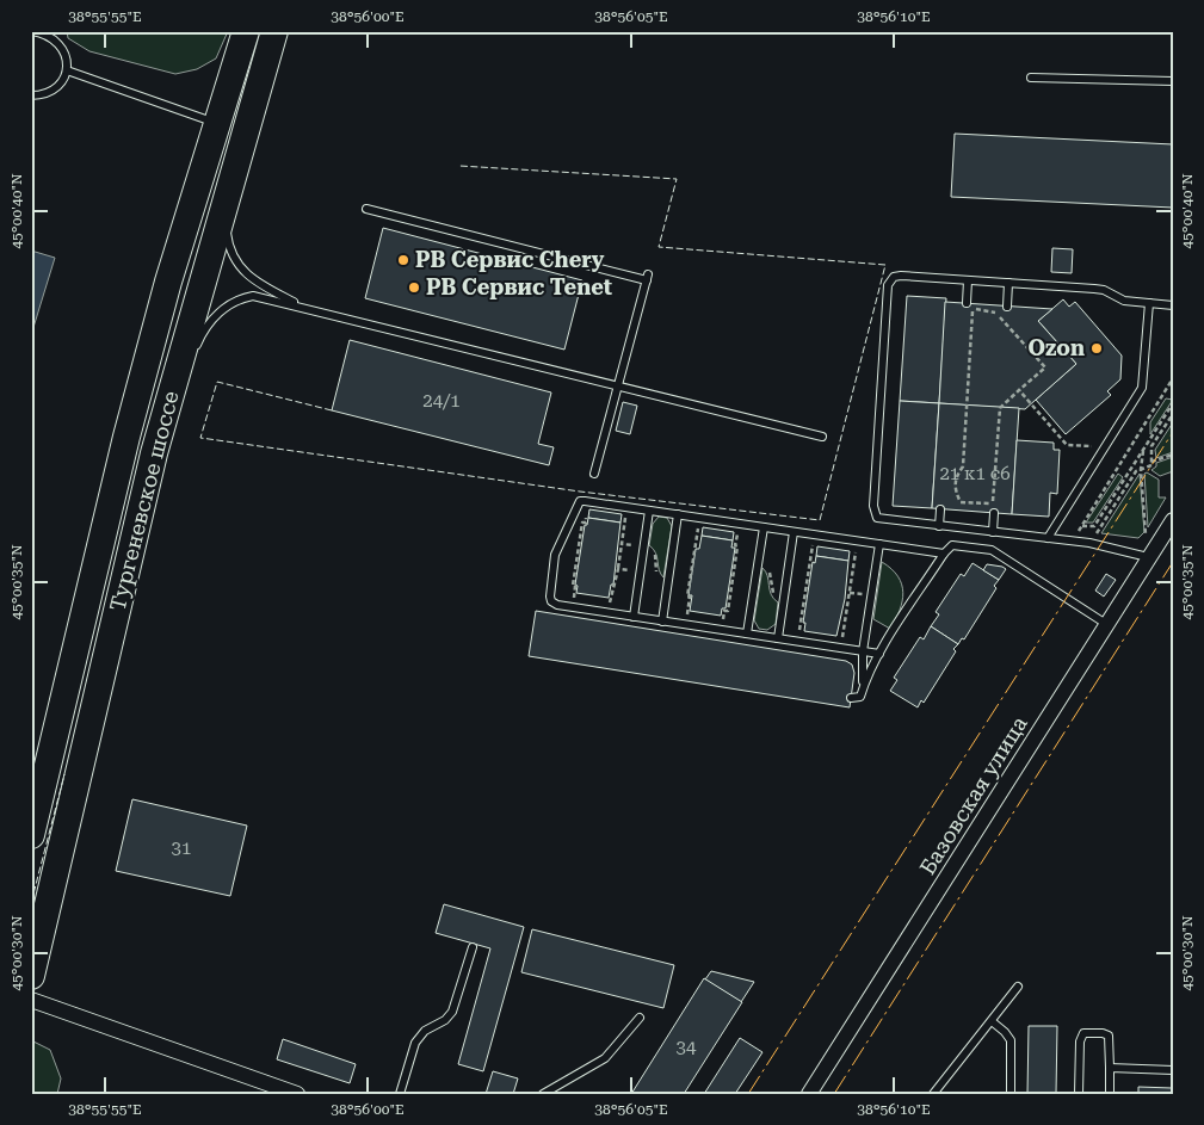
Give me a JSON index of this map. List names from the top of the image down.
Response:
{
  "streets": {
    "highway": ["Тургеневское шоссе"],
    "street": ["Базовская улица"]
  },
  "places": ["PB Сервис Chery", "PB Сервис Tenet", "Ozon"],
  "house_numbers": [
    "24/1",
    "21 к1 с6",
    "31",
    "34"
  ],
  "coordinates": [
    "38°55'55\"E",
    "38°56'00\"E",
    "38°56'05\"E",
    "38°56'10\"E",
    "45°00'40\"N",
    "45°00'35\"N",
    "45°00'30\"N"
  ]
}
